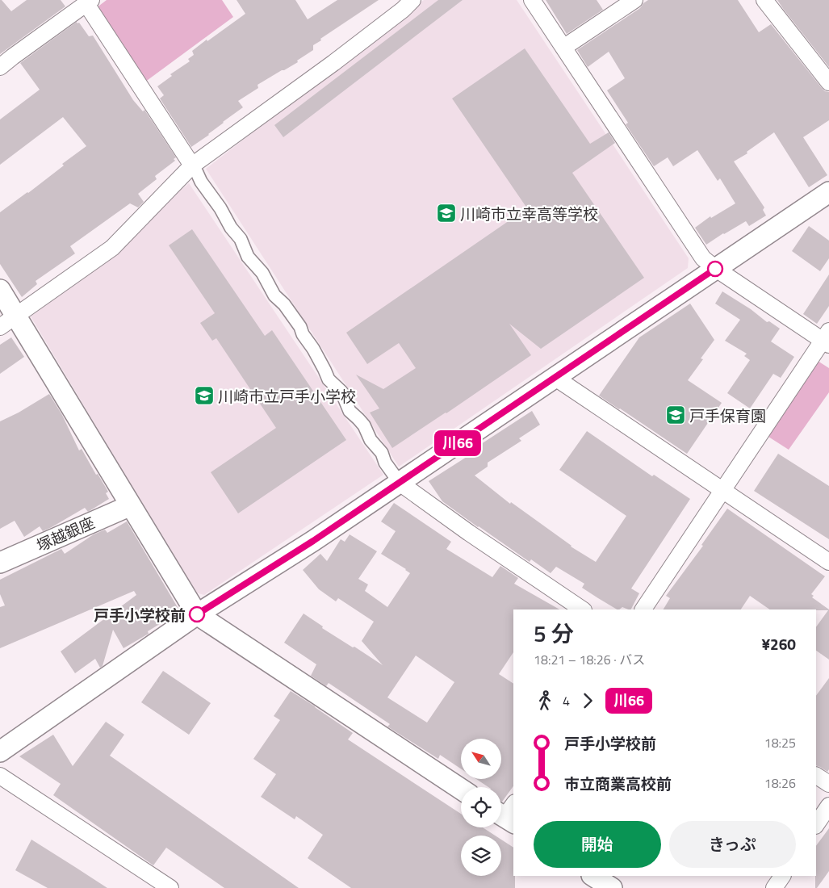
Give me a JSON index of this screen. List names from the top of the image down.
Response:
{
  "streets": {
    "street": ["塚越銀座"]
  },
  "places": {
    "school or university": ["川崎市立幸高等学校", "川崎市立戸手小学校", "戸手保育園"],
    "other": ["戸手小学校前"]
  },
  "lines": ["bus line 川66"],
  "north": "top left",
  "page": {
    "on_map": "川66",
    "heading": ["5 分", "18:21 – 18:26 · バス", "¥260"],
    "legs": ["4", "川66"],
    "list": [
      {
        "name": "戸手小学校前",
        "value": "18:25"
      },
      {
        "name": "市立商業高校前",
        "value": "18:26"
      }
    ],
    "buttons": ["開始", "きっぷ"]
  }
}
